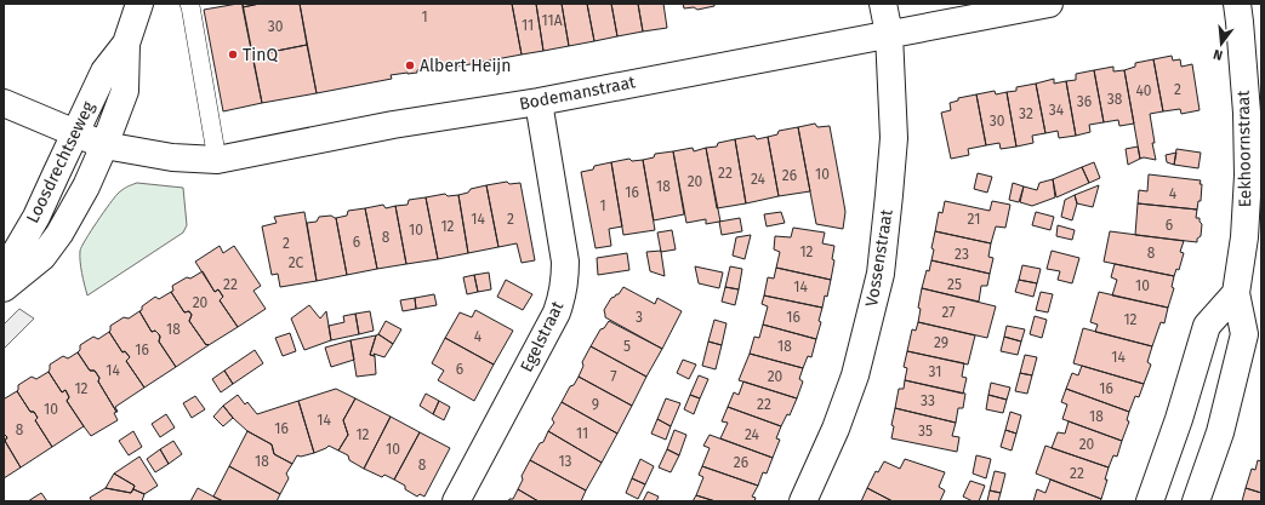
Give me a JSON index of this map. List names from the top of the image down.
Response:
{
  "streets": {
    "street": [
      "Bodemanstraat",
      "Eekhoornstraat",
      "Loosdrechtseweg",
      "Vossenstraat",
      "Egelstraat"
    ]
  },
  "crossings": [
    ["Bodemanstraat", "Loosdrechtseweg"],
    ["Bodemanstraat", "Vossenstraat"],
    ["Bodemanstraat", "Egelstraat"]
  ],
  "places": ["TinQ", "Albert Heijn"],
  "house_numbers": [
    "1",
    "11A",
    "11",
    "30",
    "2",
    "40",
    "38",
    "36",
    "34",
    "32",
    "30",
    "22",
    "10",
    "26",
    "24",
    "20",
    "18",
    "16",
    "4",
    "1",
    "14",
    "2",
    "21",
    "6",
    "12",
    "10",
    "8",
    "6",
    "2",
    "12",
    "8",
    "23",
    "2C",
    "22",
    "25",
    "10",
    "14",
    "20",
    "27",
    "3",
    "16",
    "12",
    "18",
    "4",
    "29",
    "5",
    "18",
    "16",
    "14",
    "6",
    "14",
    "31",
    "7",
    "20",
    "12",
    "16",
    "33",
    "9",
    "22",
    "10",
    "18",
    "14",
    "16",
    "8",
    "35",
    "11",
    "12",
    "24",
    "20",
    "10",
    "18",
    "13",
    "26",
    "8",
    "22"
  ],
  "north": "bottom"
}
